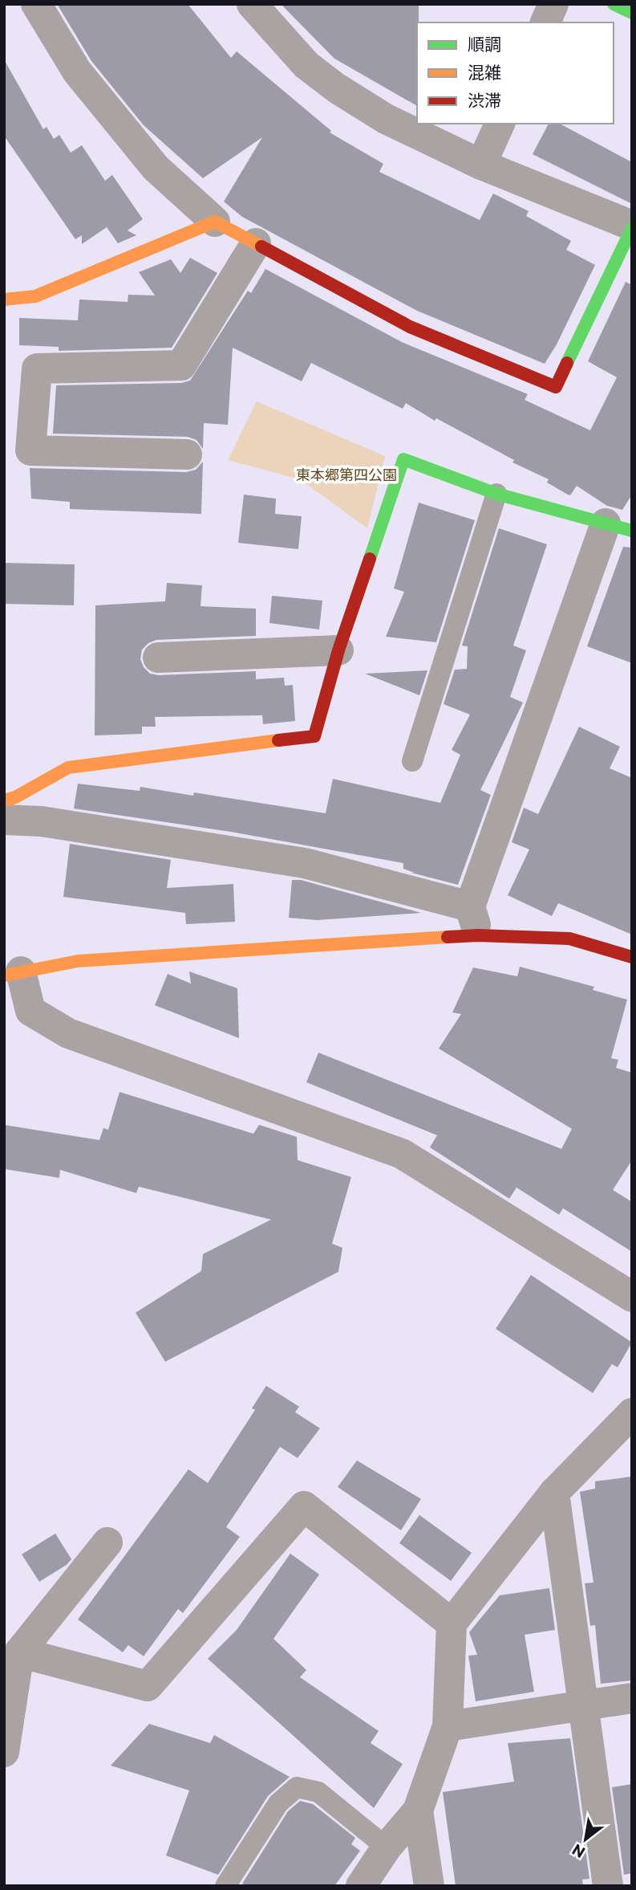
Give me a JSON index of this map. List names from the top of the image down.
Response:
{
  "parks": ["東本郷第四公園"],
  "legend": ["順調", "混雑", "渋滞"],
  "north": "bottom left"
}
